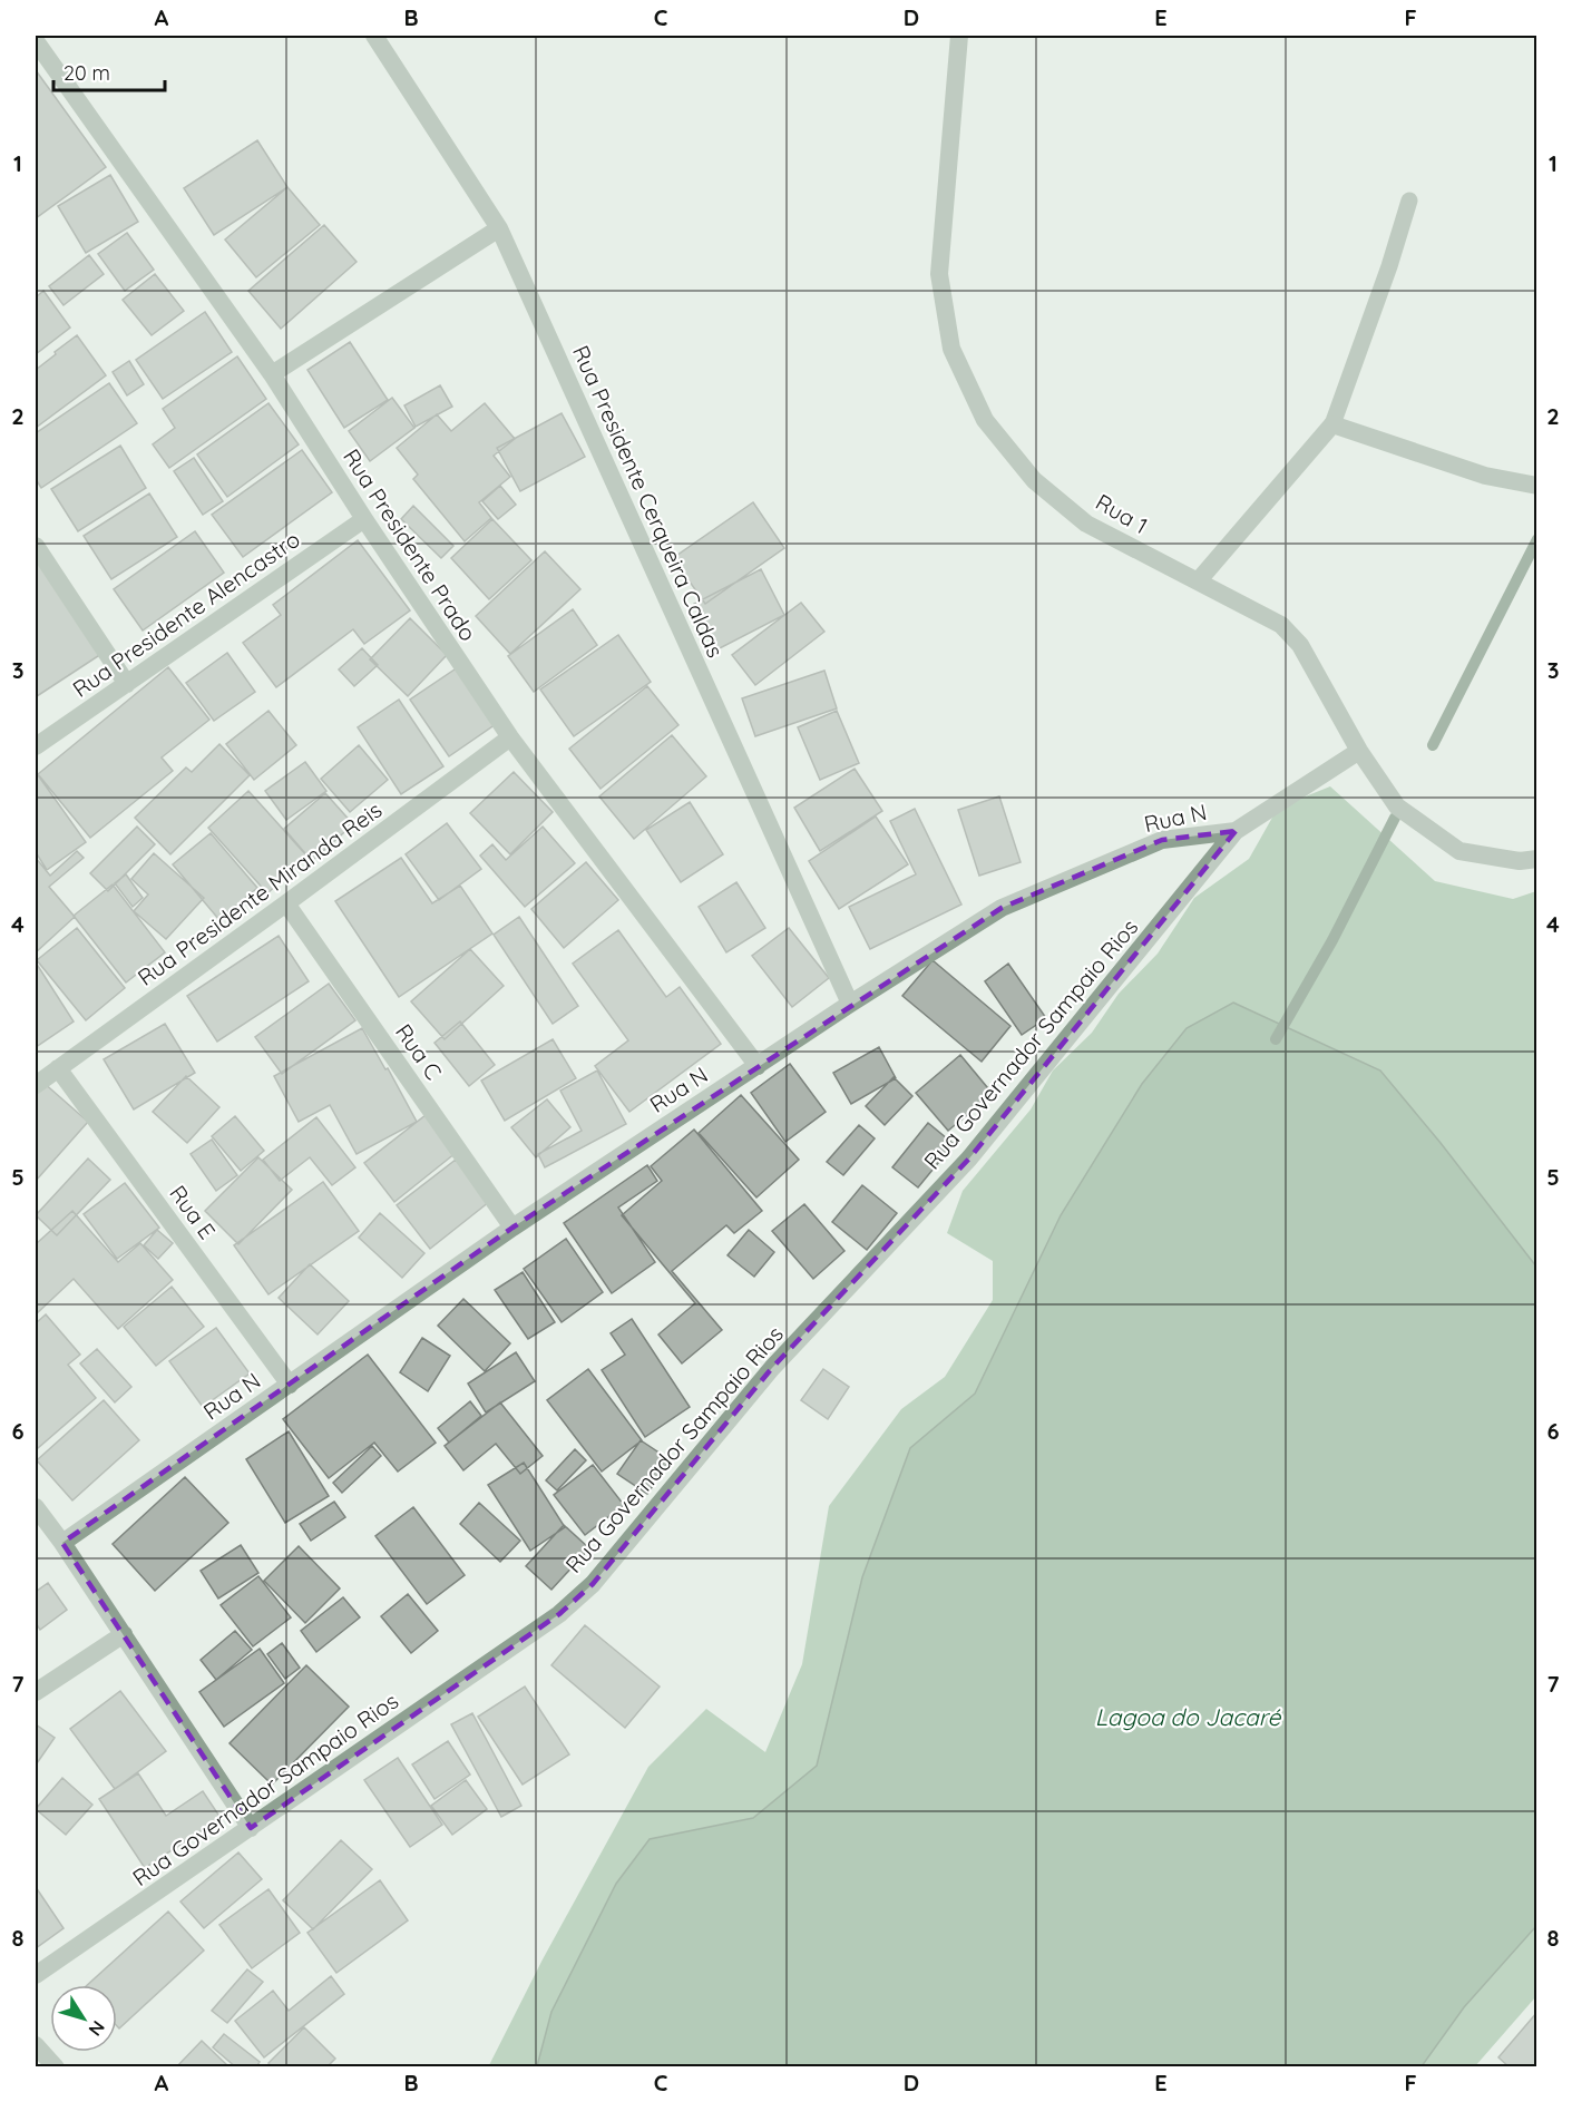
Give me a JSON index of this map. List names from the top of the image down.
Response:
{
  "streets": {
    "street": [
      "Rua Presidente Cerqueira Caldas",
      "Rua 1",
      "Rua Presidente Prado",
      "Rua Presidente Alencastro",
      "Rua N",
      "Rua Presidente Miranda Reis",
      "Rua Governador Sampaio Rios",
      "Rua C",
      "Rua E"
    ]
  },
  "crossings": [
    ["Rua Presidente Cerqueira Caldas", "Rua N"],
    ["Rua 1", "Rua N"],
    ["Rua Presidente Prado", "Rua Presidente Alencastro"],
    ["Rua Presidente Prado", "Rua N"],
    ["Rua Presidente Prado", "Rua Presidente Miranda Reis"],
    ["Rua N", "Rua Governador Sampaio Rios"],
    ["Rua N", "Rua C"],
    ["Rua N", "Rua E"],
    ["Rua Presidente Miranda Reis", "Rua C"],
    ["Rua Presidente Miranda Reis", "Rua E"]
  ],
  "water": ["Lagoa do Jacaré"],
  "scale_bar": "20 m",
  "north": "bottom right",
  "grid": {
    "columns": [
      "A",
      "B",
      "C",
      "D",
      "E",
      "F"
    ],
    "rows": [
      "1",
      "2",
      "3",
      "4",
      "5",
      "6",
      "7",
      "8"
    ]
  }
}
